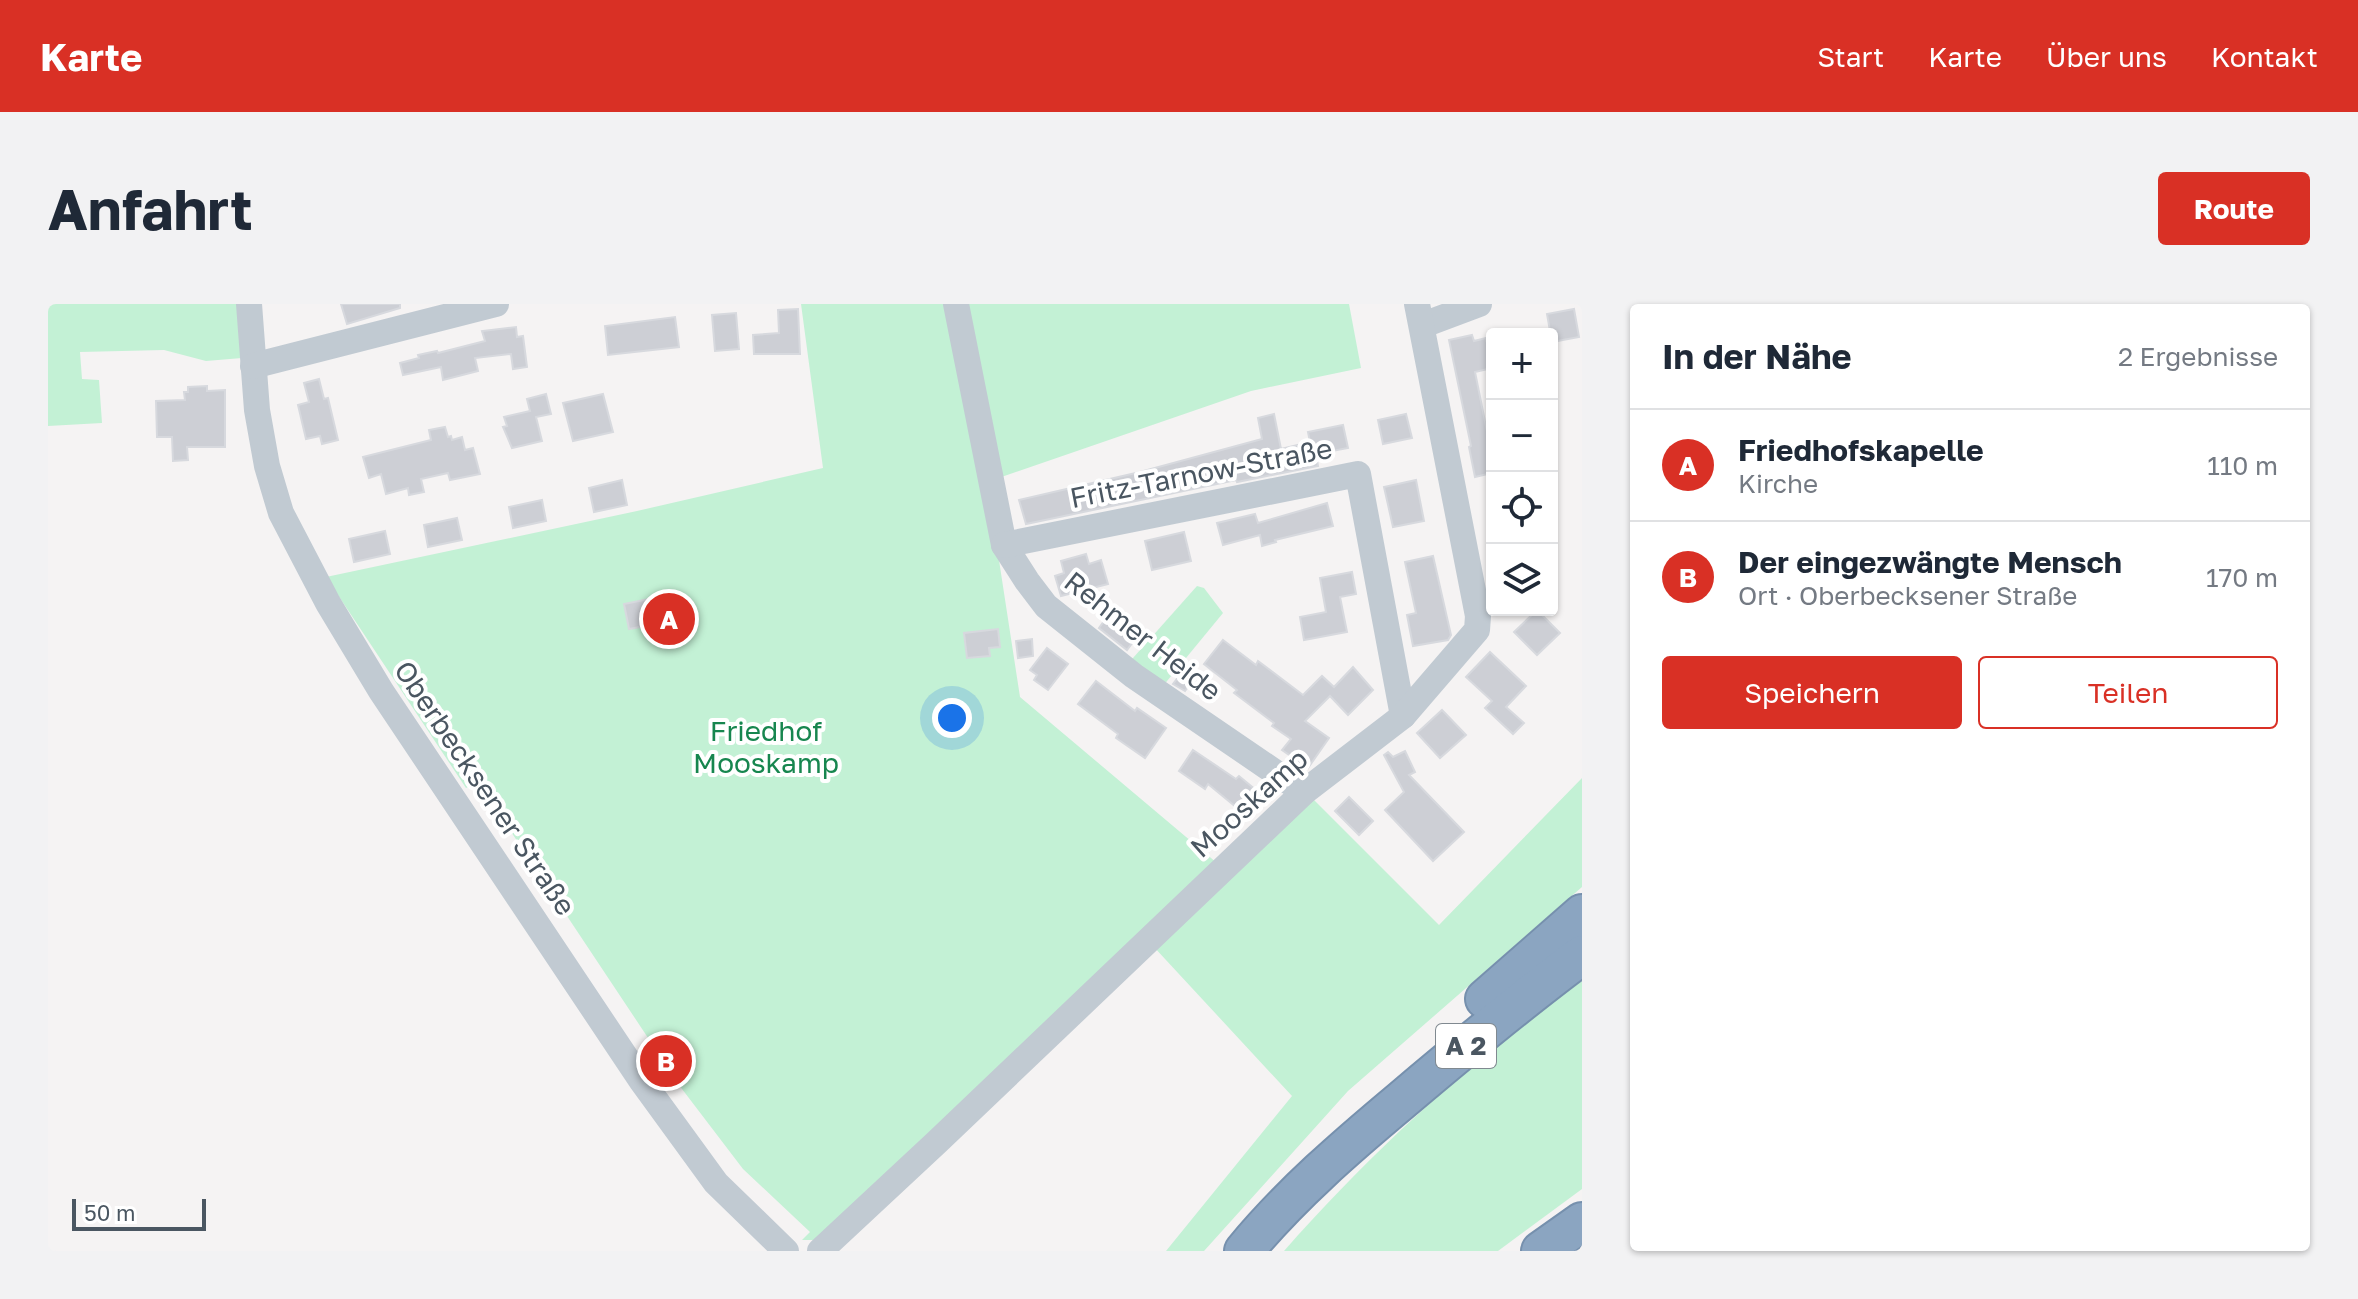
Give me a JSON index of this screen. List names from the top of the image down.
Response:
{
  "streets": {
    "highway": ["A 2"],
    "street": [
      "Fritz-Tarnow-Straße",
      "Rehmer Heide",
      "Oberbecksener Straße",
      "Mooskamp"
    ]
  },
  "crossings": [
    ["Fritz-Tarnow-Straße", "Rehmer Heide"],
    ["Fritz-Tarnow-Straße", "Mooskamp"],
    ["Rehmer Heide", "Mooskamp"]
  ],
  "parks": ["Friedhof Mooskamp"],
  "scale_bar": "50 m",
  "page": {
    "header": "Karte",
    "nav": [
      "Start",
      "Karte",
      "Über uns",
      "Kontakt"
    ],
    "buttons": [
      "Route",
      ["Speichern", "Teilen"]
    ],
    "title": "Anfahrt",
    "heading": ["In der Nähe", "2 Ergebnisse"],
    "map_buttons": ["+", "−"],
    "list": [
      {
        "mark": "A",
        "name": "Friedhofskapelle",
        "note": "Kirche",
        "value": "110 m"
      },
      {
        "mark": "B",
        "name": "Der eingezwängte Mensch",
        "note": "Ort · Oberbecksener Straße",
        "value": "170 m"
      }
    ],
    "pins": ["A", "B"],
    "scale": "50 m"
  }
}
